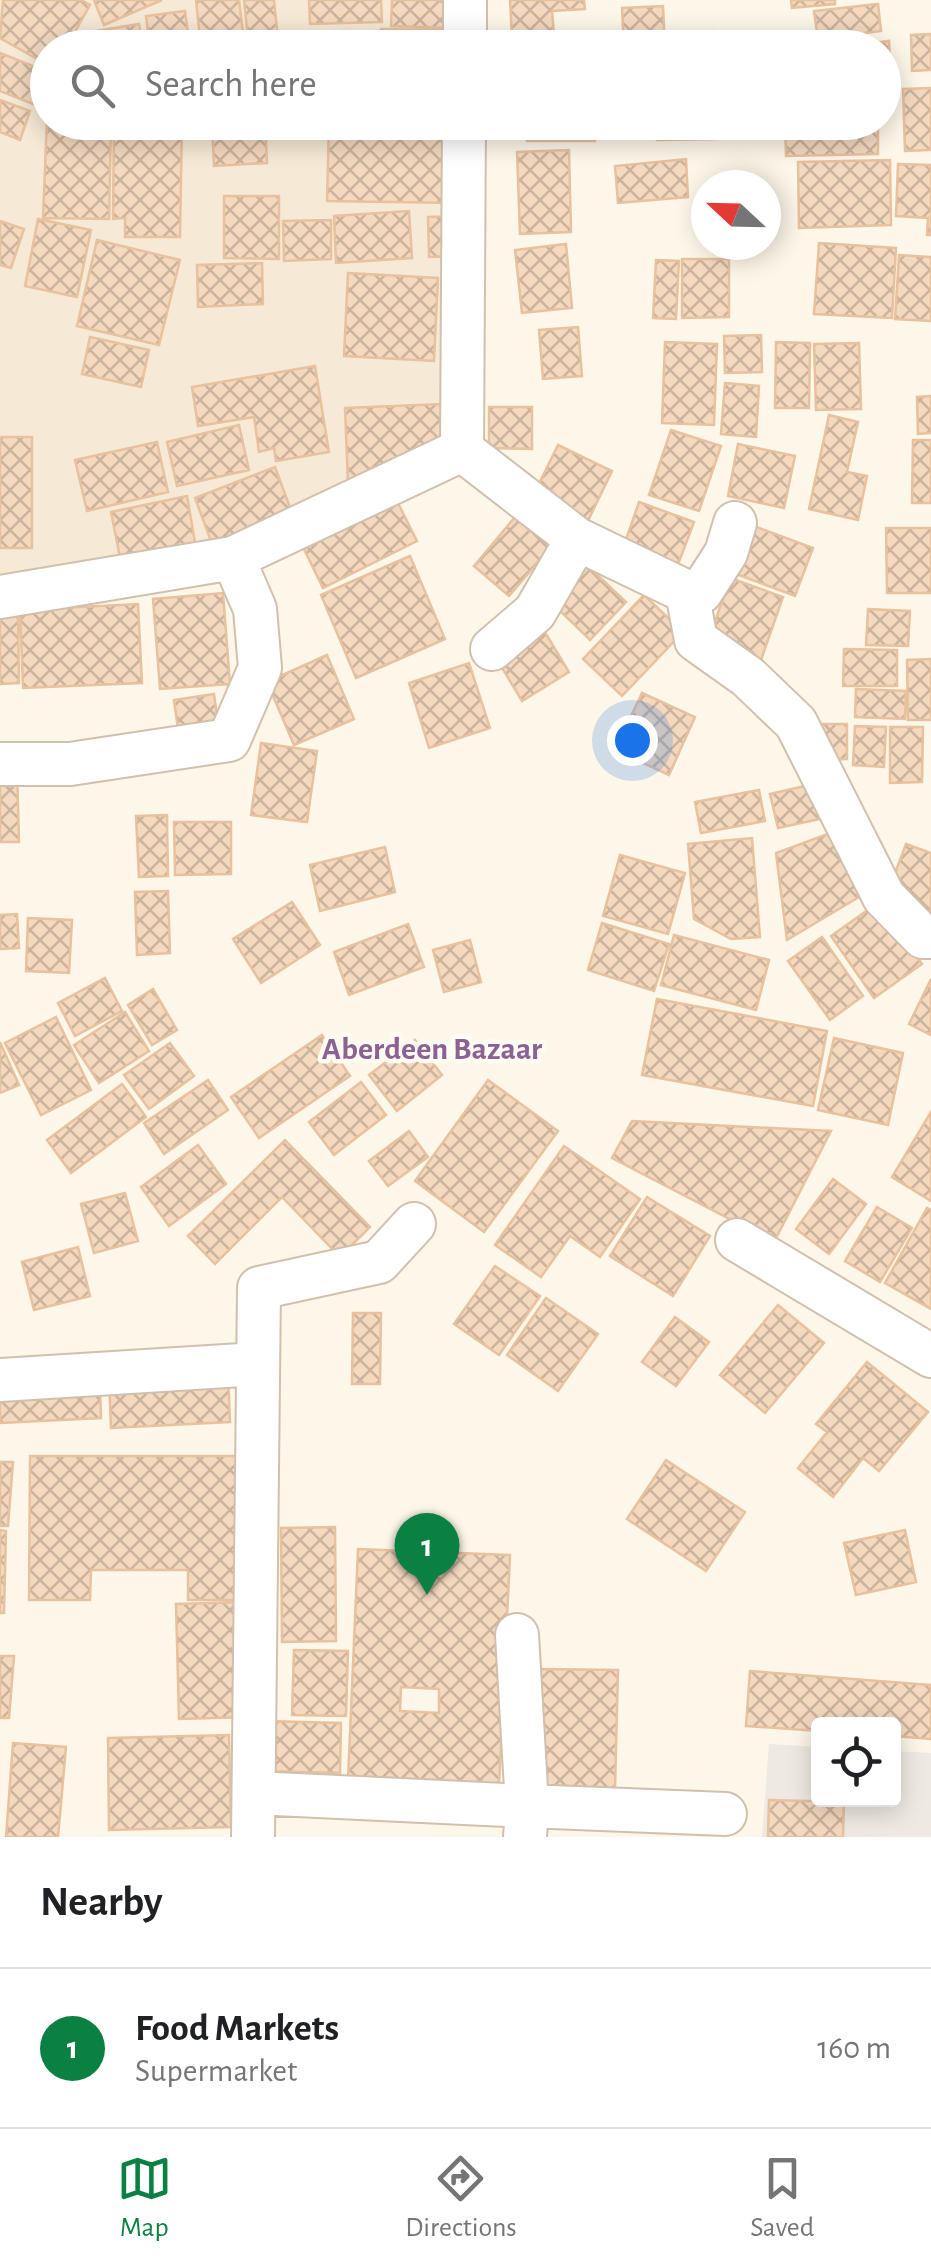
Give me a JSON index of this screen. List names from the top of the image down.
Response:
{
  "districts": ["Aberdeen Bazaar"],
  "north": "left",
  "page": {
    "search": "Search here",
    "pins": "1",
    "heading": "Nearby",
    "list": [
      {
        "mark": "1",
        "name": "Food Markets",
        "note": "Supermarket",
        "value": "160 m"
      }
    ],
    "nav": ["Map", "Directions", "Saved"]
  }
}
